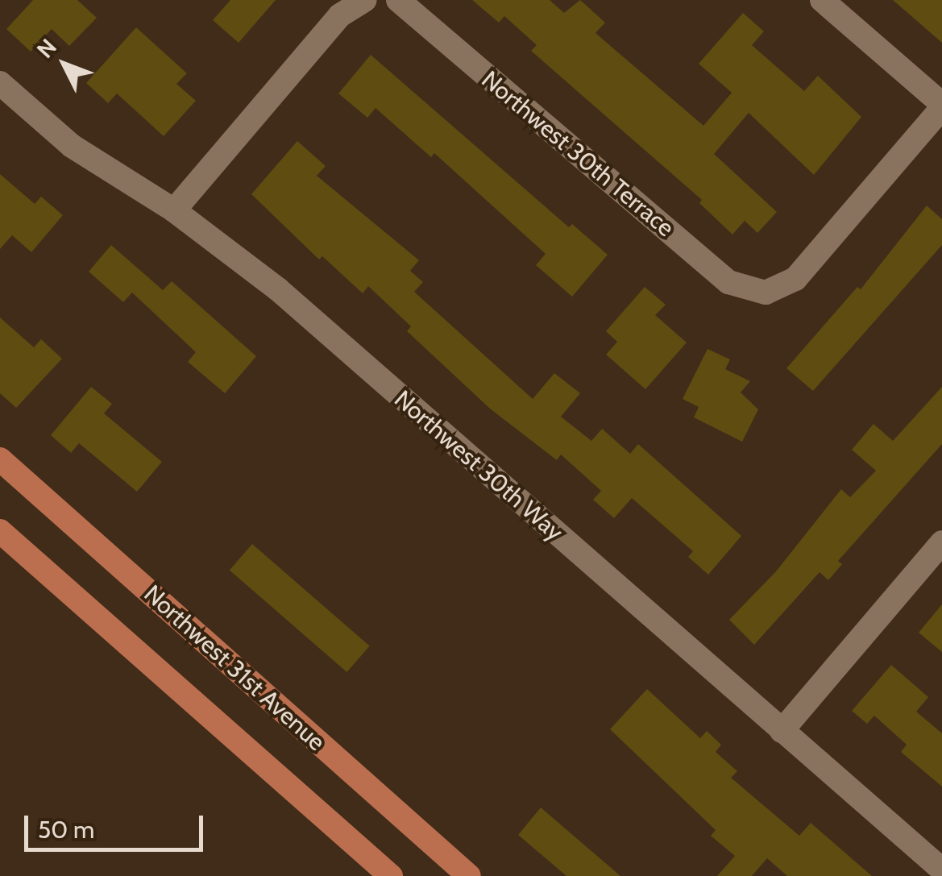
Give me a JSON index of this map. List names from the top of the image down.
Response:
{
  "streets": {
    "main road": ["Northwest 31st Avenue"],
    "street": ["Northwest 30th Terrace", "Northwest 30th Way"]
  },
  "scale_bar": "50 m",
  "north": "top left"
}
